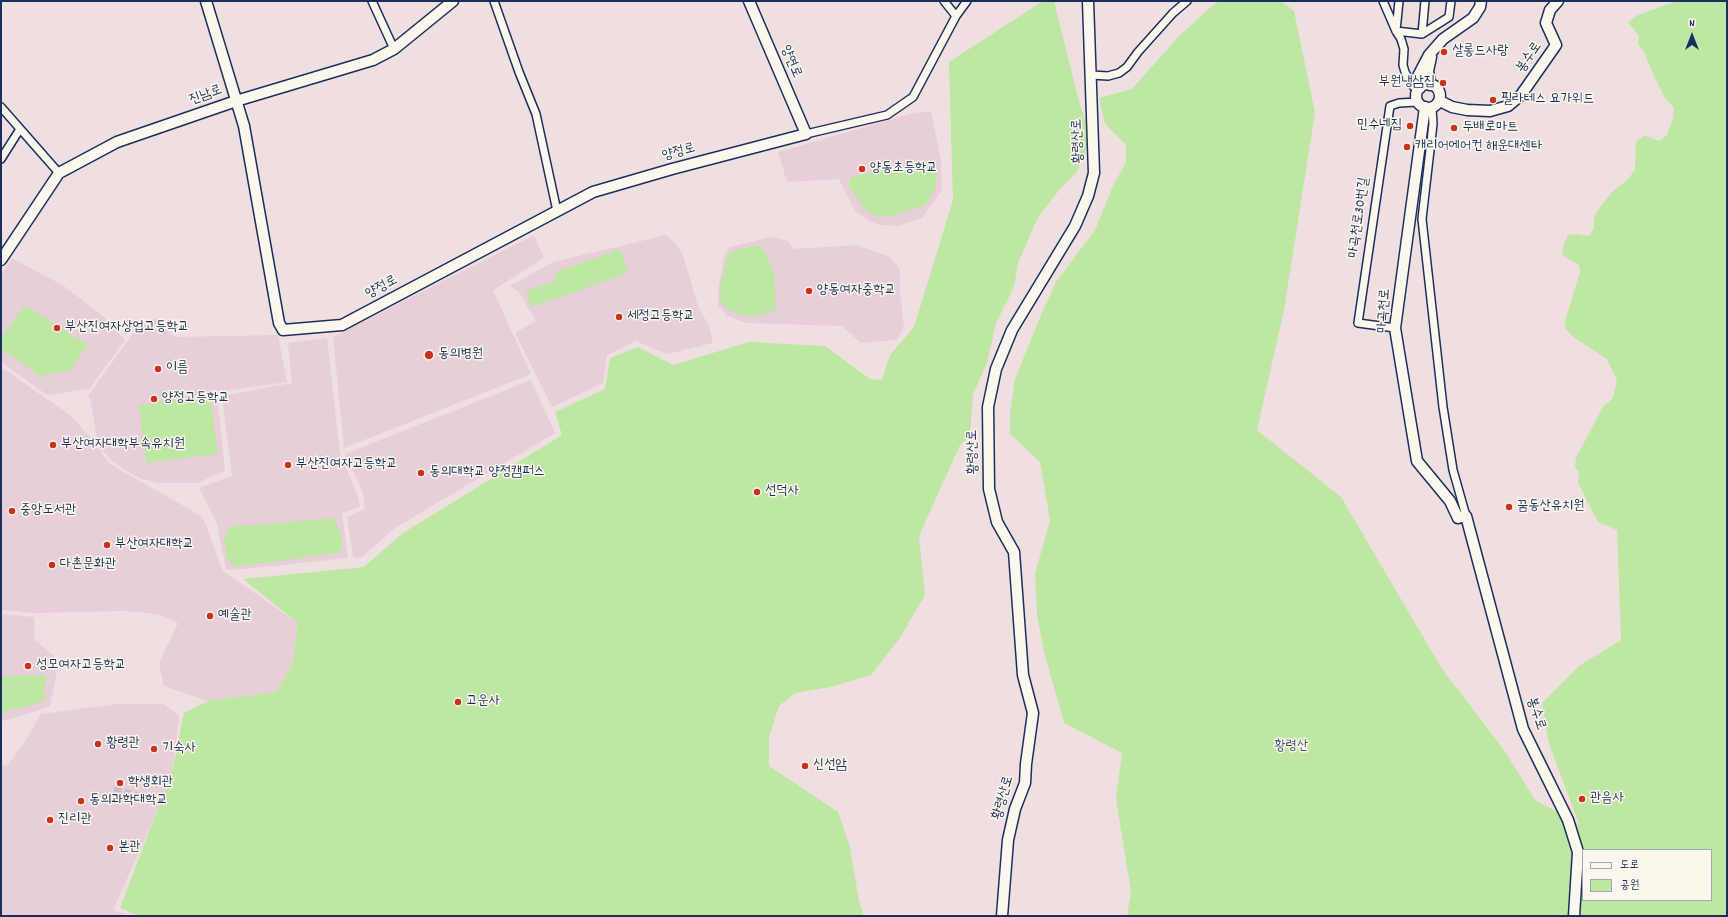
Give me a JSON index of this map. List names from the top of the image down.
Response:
{
  "streets": {
    "street": [
      "봉수로",
      "양연로",
      "진남로",
      "황령산로",
      "양정로",
      "마곡천로30번길",
      "마곡천로"
    ]
  },
  "crossings": [
    ["봉수로", "마곡천로30번길"],
    ["봉수로", "마곡천로"],
    ["양연로", "양정로"],
    ["진남로", "양정로"],
    ["마곡천로30번길", "마곡천로"]
  ],
  "parks": ["황령산"],
  "places": [
    "살롱드사랑",
    "부원냉삼집",
    "필라테스 요가위드",
    "민수네집",
    "두배로마트",
    "캐리어에어컨 해운대센타",
    "양동초등학교",
    "양동여자중학교",
    "세정고등학교",
    "부산진여자상업고등학교",
    "동의병원",
    "이름",
    "양정고등학교",
    "부산여자대학부속유치원",
    "부산진여자고등학교",
    "동의대학교 양정캠퍼스",
    "선덕사",
    "꿈동산유치원",
    "중앙도서관",
    "부산여자대학교",
    "다촌문화관",
    "예술관",
    "성모여자고등학교",
    "고운사",
    "황령관",
    "기숙사",
    "신선암",
    "학생회관",
    "관음사",
    "동의과학대학교",
    "진리관",
    "본관"
  ],
  "legend": ["도로", "공원"],
  "north": "top"
}
